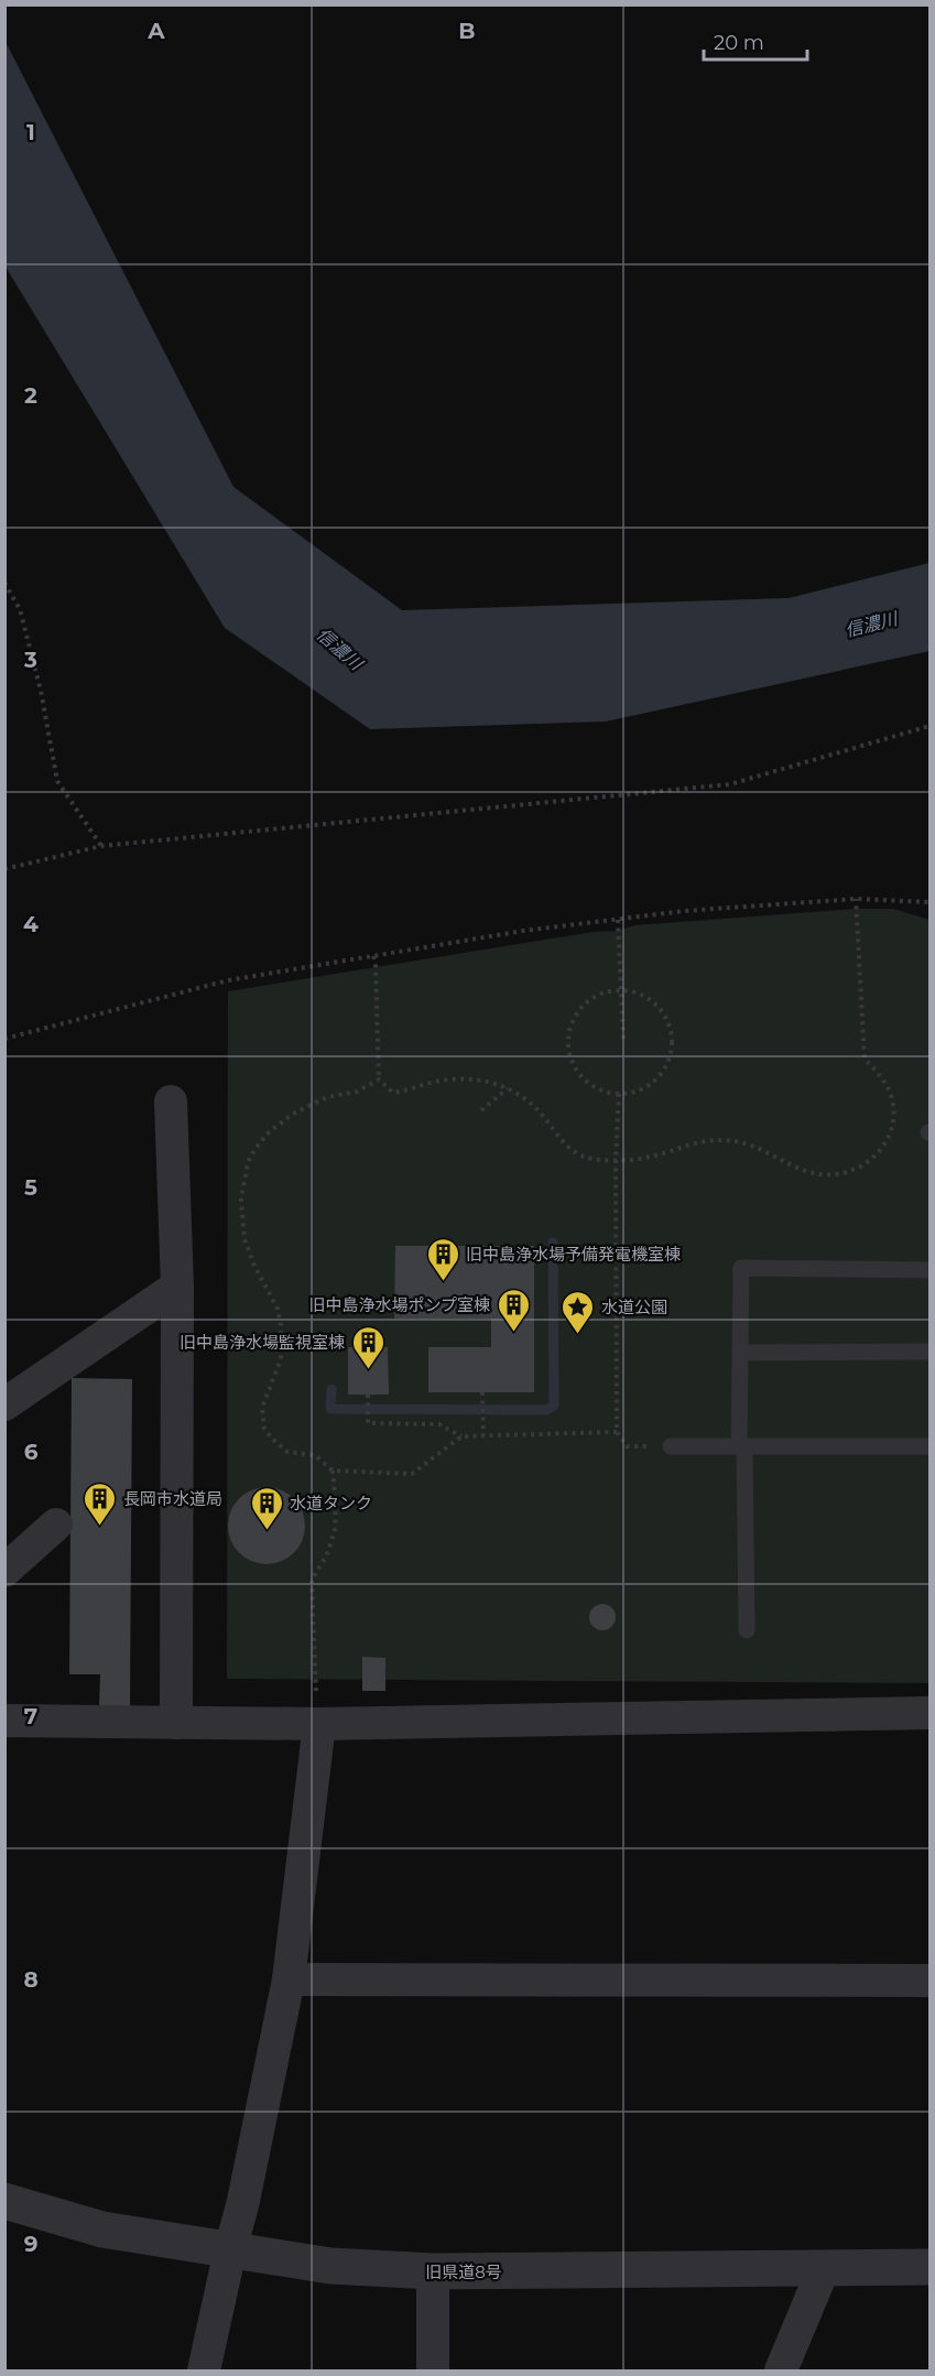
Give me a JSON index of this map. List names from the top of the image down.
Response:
{
  "streets": {
    "street": ["旧県道8号"]
  },
  "water": ["信濃川"],
  "places": {
    "building": [
      "旧中島浄水場予備発電機室棟",
      "旧中島浄水場ポンプ室棟",
      "旧中島浄水場監視室棟",
      "長岡市水道局",
      "水道タンク"
    ],
    "place": ["水道公園"]
  },
  "scale_bar": "20 m",
  "grid": {
    "columns": ["A", "B"],
    "rows": [
      "1",
      "2",
      "3",
      "4",
      "5",
      "6",
      "7",
      "8",
      "9"
    ]
  }
}
